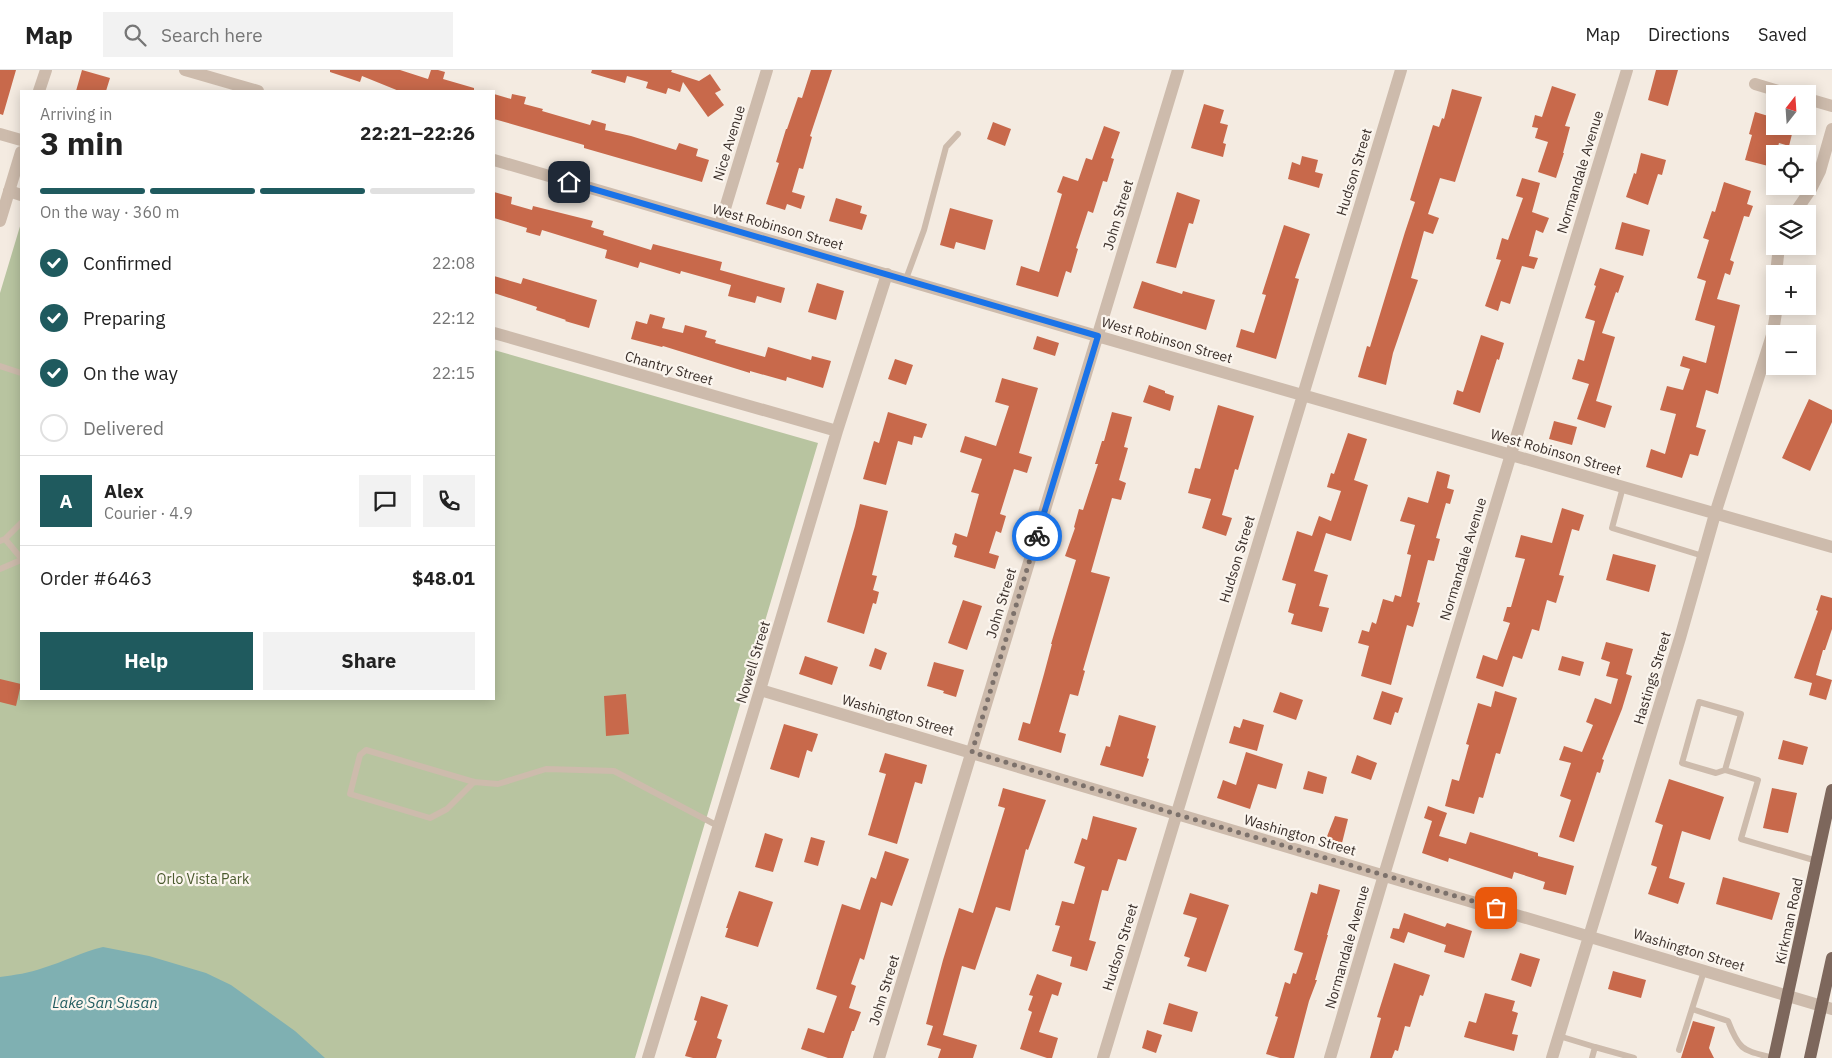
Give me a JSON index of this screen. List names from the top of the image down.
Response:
{
  "streets": {
    "main road": ["Kirkman Road"],
    "street": [
      "Nice Avenue",
      "Hudson Street",
      "Normandale Avenue",
      "John Street",
      "West Robinson Street",
      "Chantry Street",
      "Nowell Street",
      "Hastings Street",
      "Washington Street"
    ]
  },
  "crossings": [
    ["Nice Avenue", "West Robinson Street"],
    ["Hudson Street", "West Robinson Street"],
    ["Hudson Street", "Washington Street"],
    ["Normandale Avenue", "West Robinson Street"],
    ["Normandale Avenue", "Washington Street"],
    ["John Street", "West Robinson Street"],
    ["John Street", "Washington Street"],
    ["West Robinson Street", "Nowell Street"],
    ["West Robinson Street", "Hastings Street"],
    ["Chantry Street", "Nowell Street"],
    ["Nowell Street", "Washington Street"],
    ["Hastings Street", "Washington Street"],
    ["Washington Street", "Kirkman Road"]
  ],
  "water": ["Lake San Susan"],
  "parks": ["Orlo Vista Park"],
  "north": "top",
  "page": {
    "header": "Map",
    "search": "Search here",
    "nav": ["Map", "Directions", "Saved"],
    "map_buttons": ["+", "−"],
    "heading": ["3 min", "Arriving in", "22:21–22:26"],
    "panel": [
      "Alex",
      "Courier · 4.9",
      "Order #6463",
      "$48.01"
    ],
    "bar": "On the way · 360 m",
    "list": [
      ["Confirmed", "22:08"],
      ["Preparing", "22:12"],
      ["On the way", "22:15"],
      "Delivered"
    ],
    "round": "A",
    "buttons": ["Help", "Share"]
  }
}
